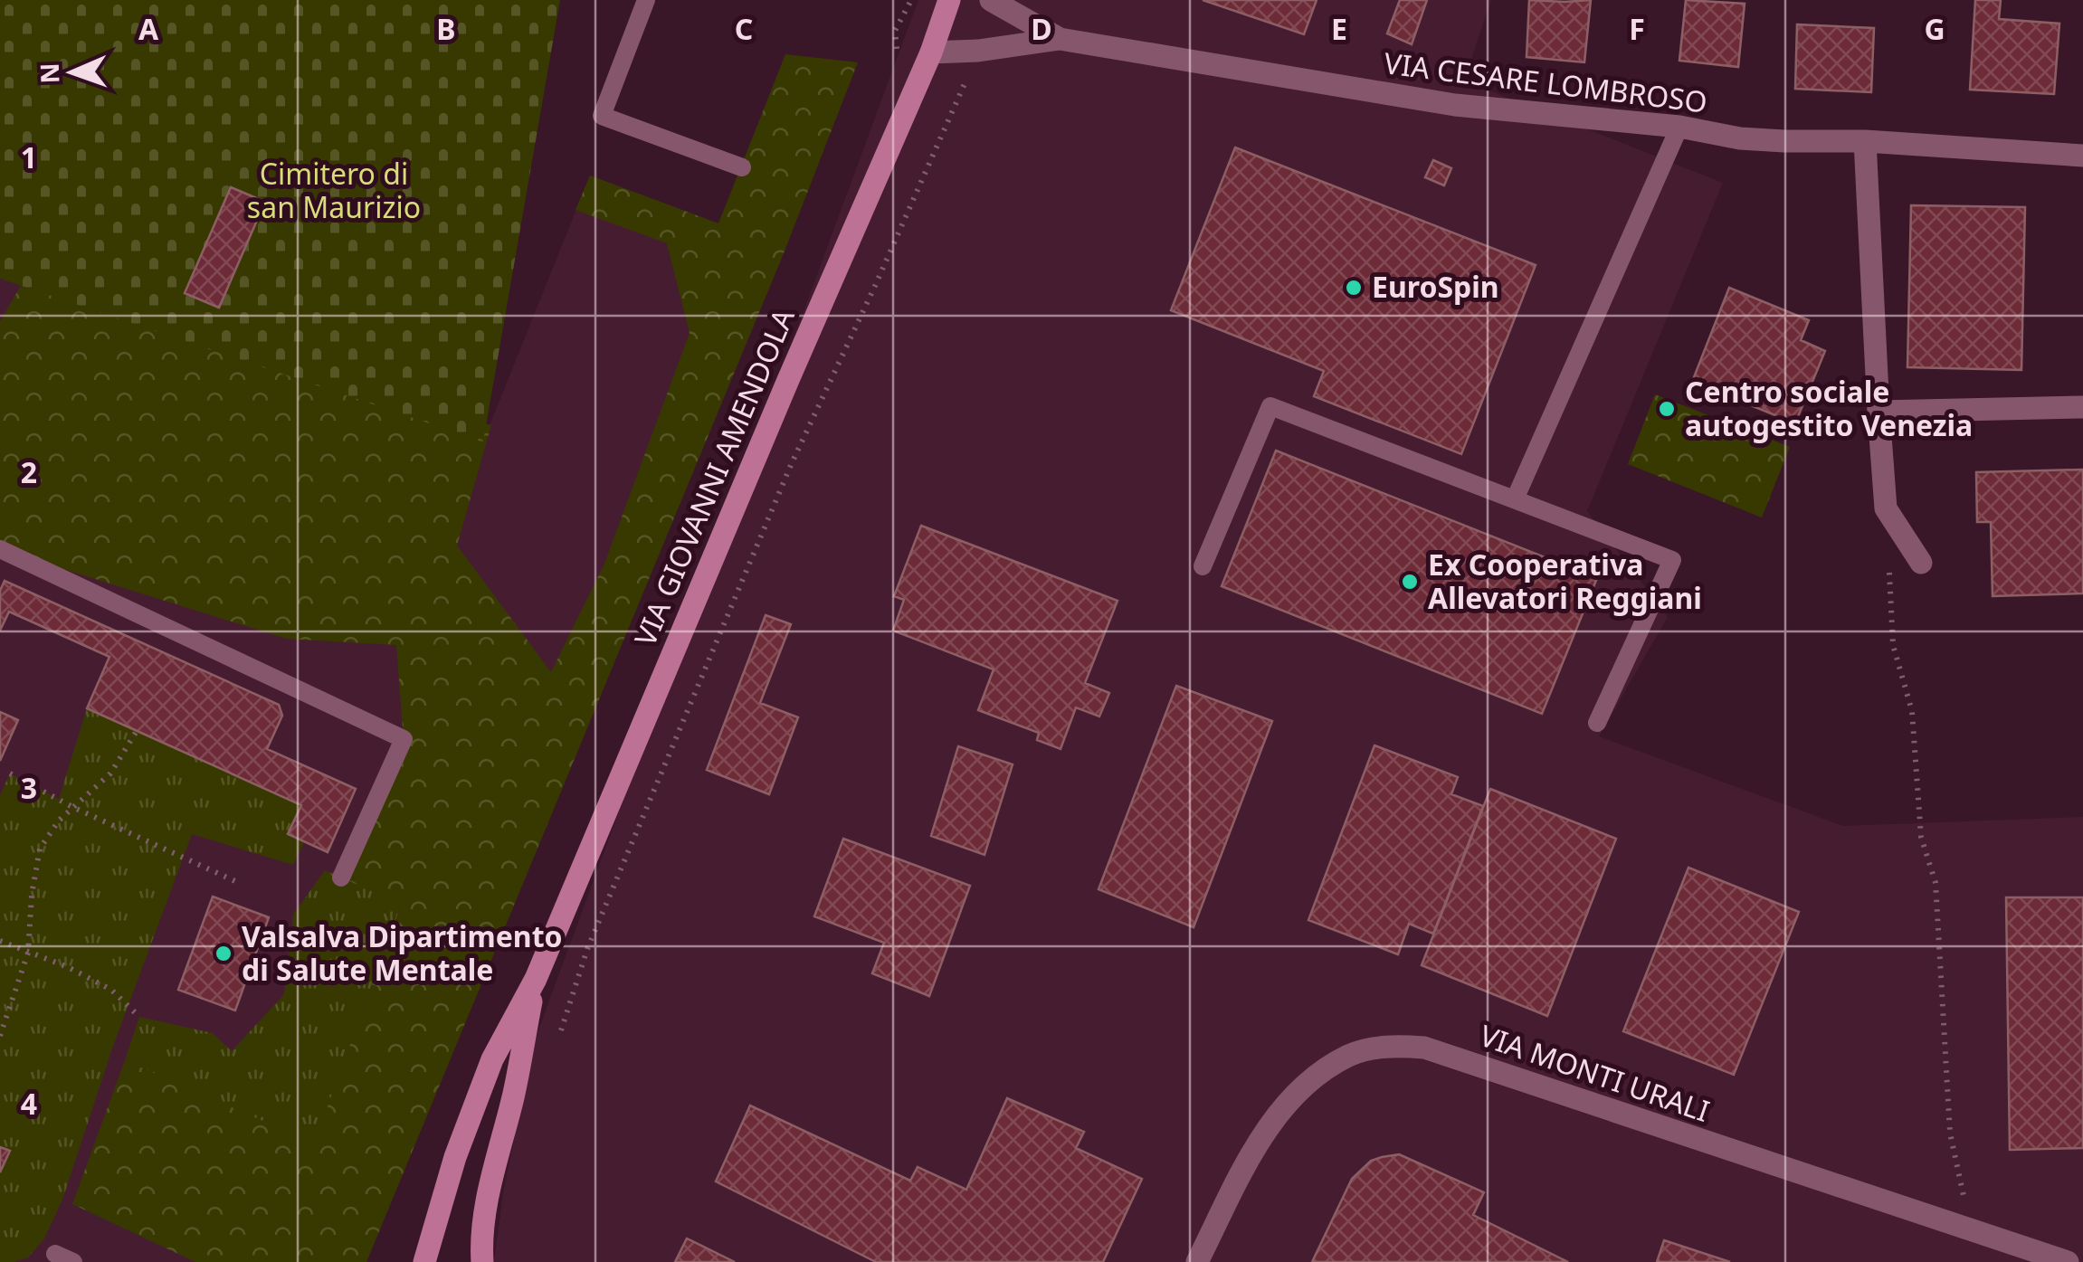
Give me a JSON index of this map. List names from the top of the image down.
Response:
{
  "streets": {
    "main road": ["VIA GIOVANNI AMENDOLA"],
    "street": ["VIA CESARE LOMBROSO", "VIA MONTI URALI"]
  },
  "crossings": [
    ["VIA CESARE LOMBROSO", "VIA GIOVANNI AMENDOLA"]
  ],
  "parks": ["Cimitero di san Maurizio"],
  "places": [
    "EuroSpin",
    "Centro sociale autogestito Venezia",
    "Ex Cooperativa Allevatori Reggiani",
    "Valsalva Dipartimento di Salute Mentale"
  ],
  "north": "left",
  "grid": {
    "columns": [
      "A",
      "B",
      "C",
      "D",
      "E",
      "F",
      "G"
    ],
    "rows": [
      "1",
      "2",
      "3",
      "4"
    ]
  }
}
